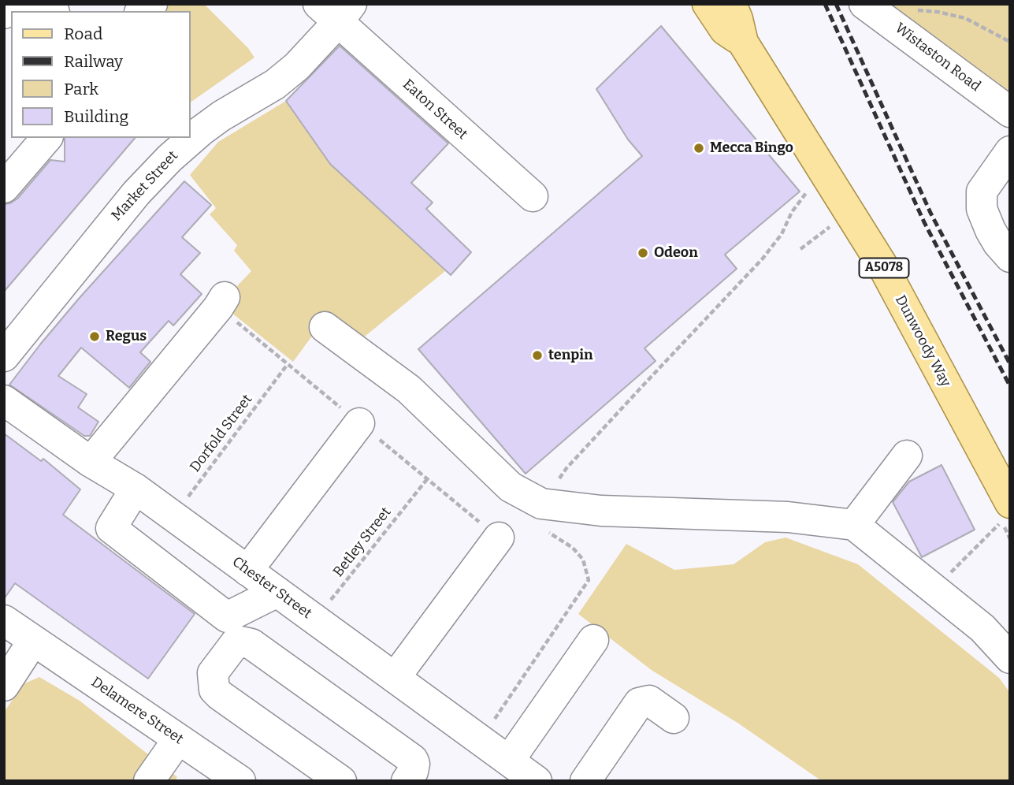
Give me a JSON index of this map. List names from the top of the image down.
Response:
{
  "streets": {
    "main road": ["A5078", "Dunwoody Way"],
    "street": [
      "Wistaston Road",
      "Eaton Street",
      "Market Street",
      "Chester Street",
      "Delamere Street"
    ],
    "path": ["Dorfold Street", "Betley Street"]
  },
  "crossings": [
    ["Eaton Street", "Market Street"],
    ["Dorfold Street", "Chester Street"],
    ["Betley Street", "Chester Street"]
  ],
  "places": [
    "Mecca Bingo",
    "Odeon",
    "Regus",
    "tenpin"
  ],
  "legend": [
    "Road",
    "Railway",
    "Park",
    "Building"
  ]
}
